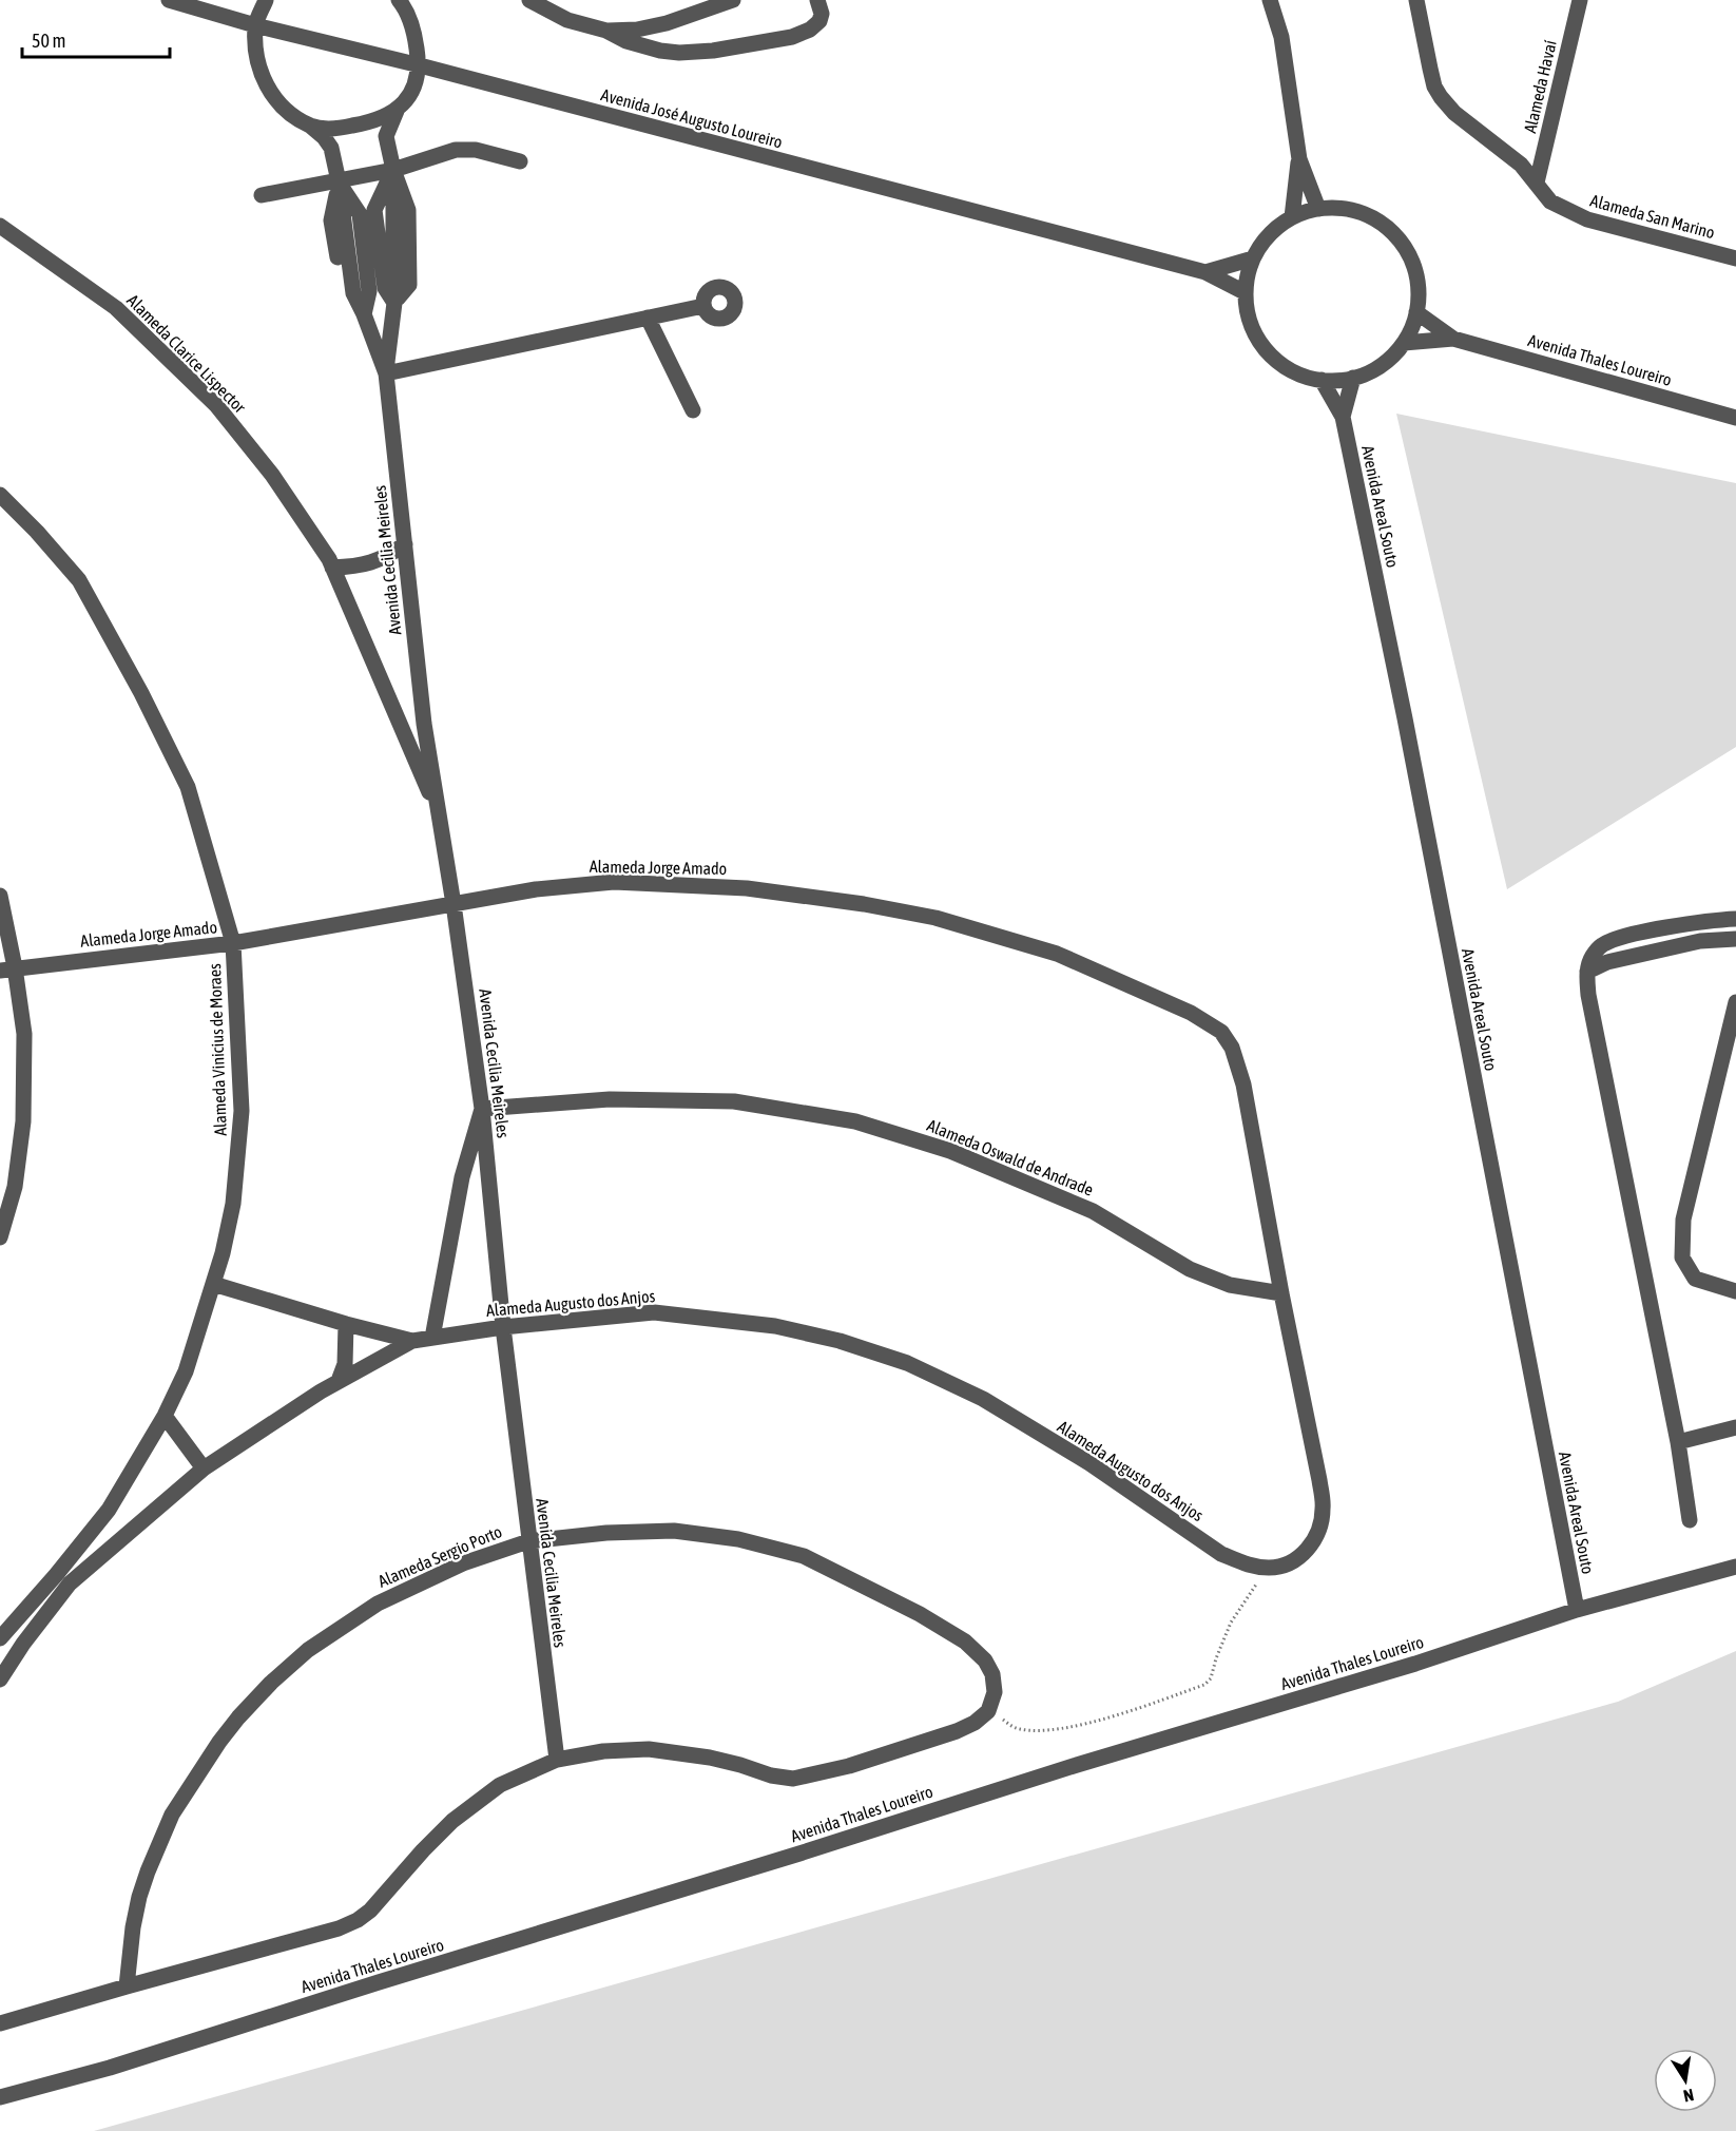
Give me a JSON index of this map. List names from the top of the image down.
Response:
{
  "streets": {
    "street": [
      "Alameda Havaí",
      "Avenida José Augusto Loureiro",
      "Alameda San Marino",
      "Alameda Clarice Lispector",
      "Avenida Thales Loureiro",
      "Avenida Areal Souto",
      "Avenida Cecilia Meireles",
      "Alameda Jorge Amado",
      "Alameda Vinicius de Moraes",
      "Alameda Oswald de Andrade",
      "Alameda Augusto dos Anjos",
      "Alameda Sergio Porto"
    ]
  },
  "crossings": [
    ["Alameda Havaí", "Alameda San Marino"],
    ["Avenida José Augusto Loureiro", "Avenida Thales Loureiro"],
    ["Avenida José Augusto Loureiro", "Avenida Areal Souto"],
    ["Avenida José Augusto Loureiro", "Avenida Cecilia Meireles"],
    ["Alameda Clarice Lispector", "Avenida Cecilia Meireles"],
    ["Avenida Thales Loureiro", "Avenida Areal Souto"],
    ["Avenida Cecilia Meireles", "Alameda Jorge Amado"],
    ["Avenida Cecilia Meireles", "Alameda Oswald de Andrade"],
    ["Avenida Cecilia Meireles", "Alameda Augusto dos Anjos"],
    ["Avenida Cecilia Meireles", "Alameda Sergio Porto"],
    ["Alameda Jorge Amado", "Alameda Vinicius de Moraes"],
    ["Alameda Jorge Amado", "Alameda Oswald de Andrade"],
    ["Alameda Vinicius de Moraes", "Alameda Augusto dos Anjos"]
  ],
  "scale_bar": "50 m",
  "north": "bottom"
}
